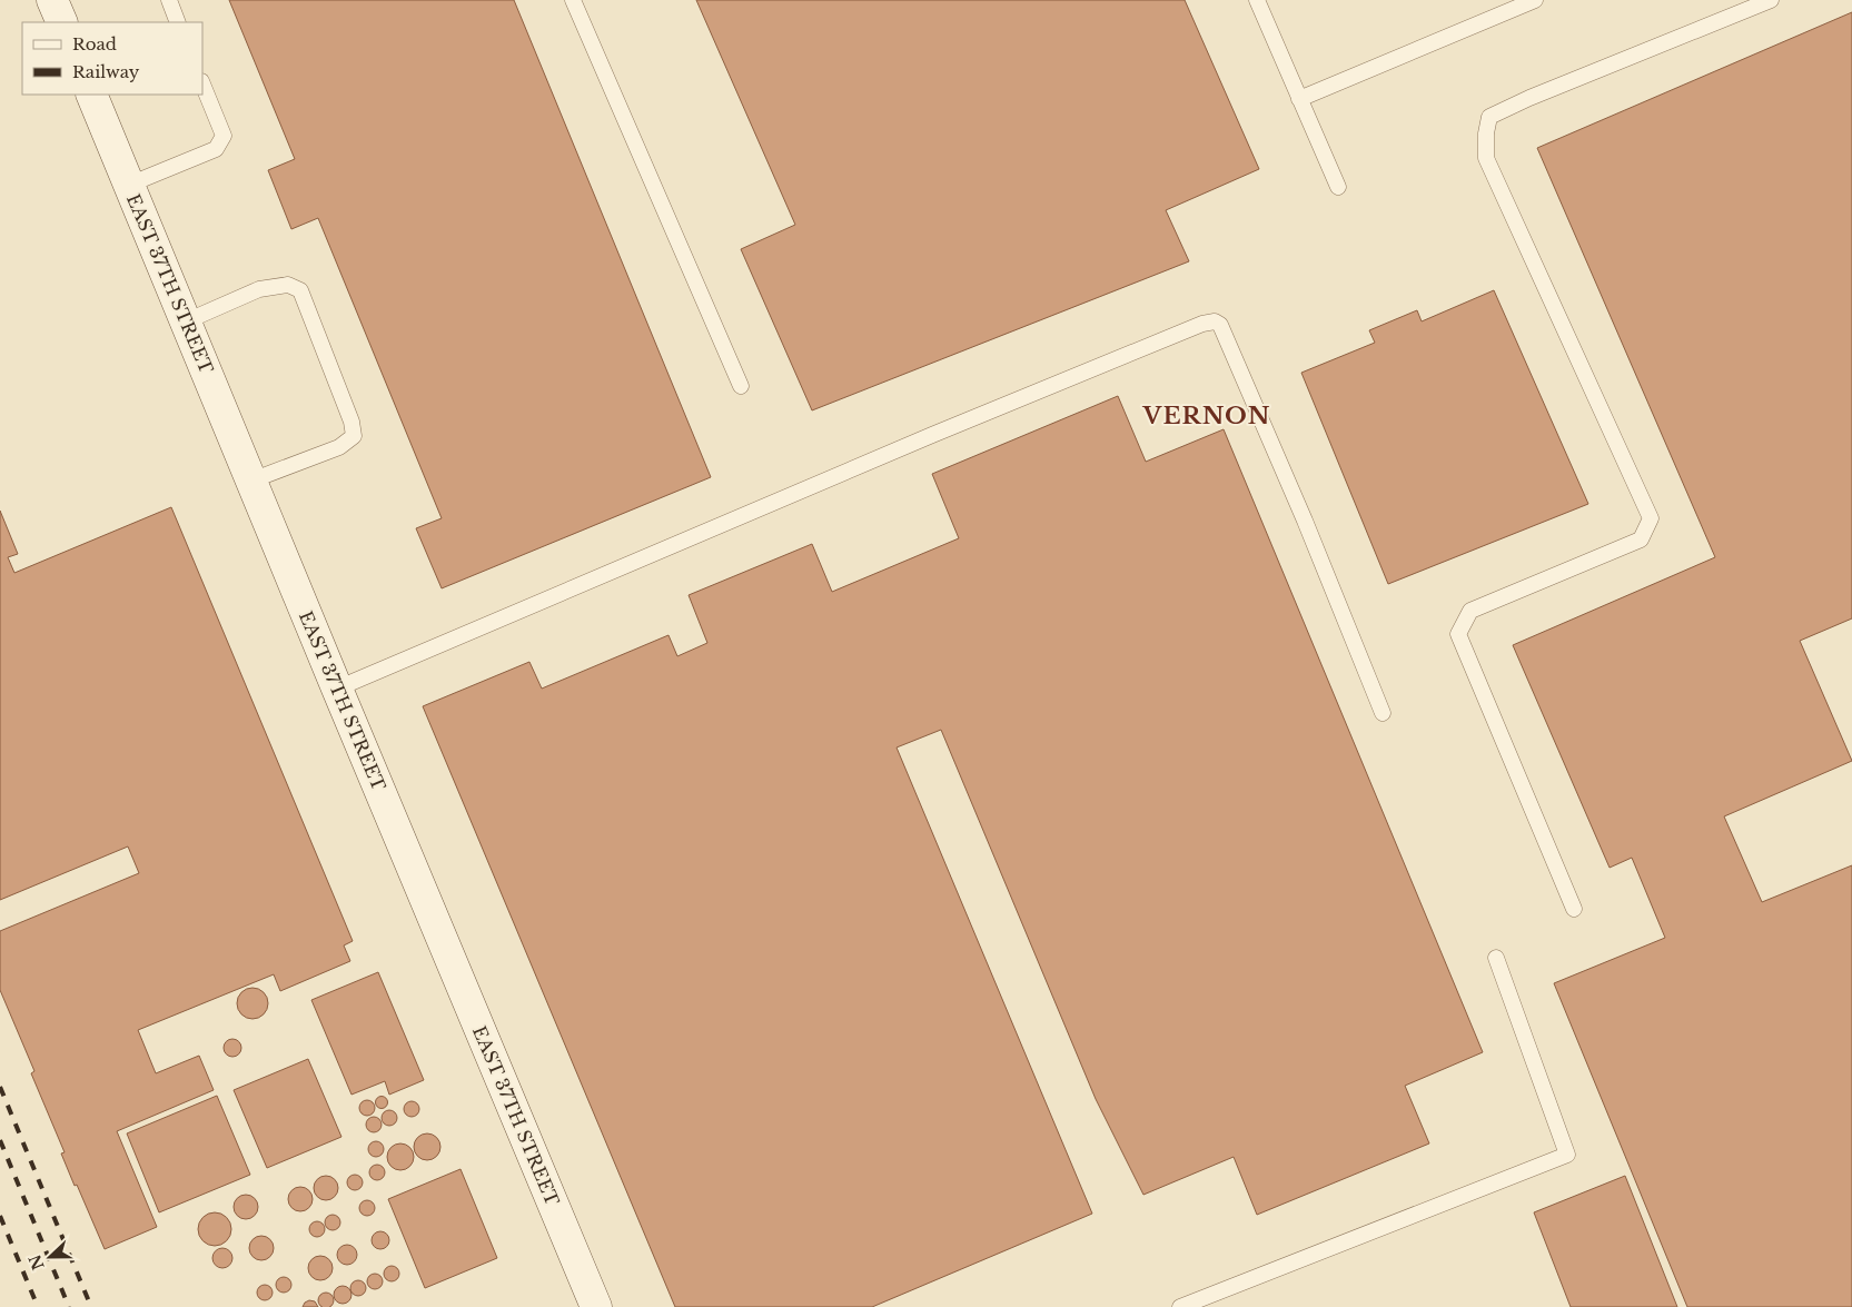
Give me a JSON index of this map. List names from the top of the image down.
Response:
{
  "streets": {
    "main road": ["EAST 37TH STREET"]
  },
  "districts": ["VERNON"],
  "legend": ["Road", "Railway"],
  "north": "left"
}
